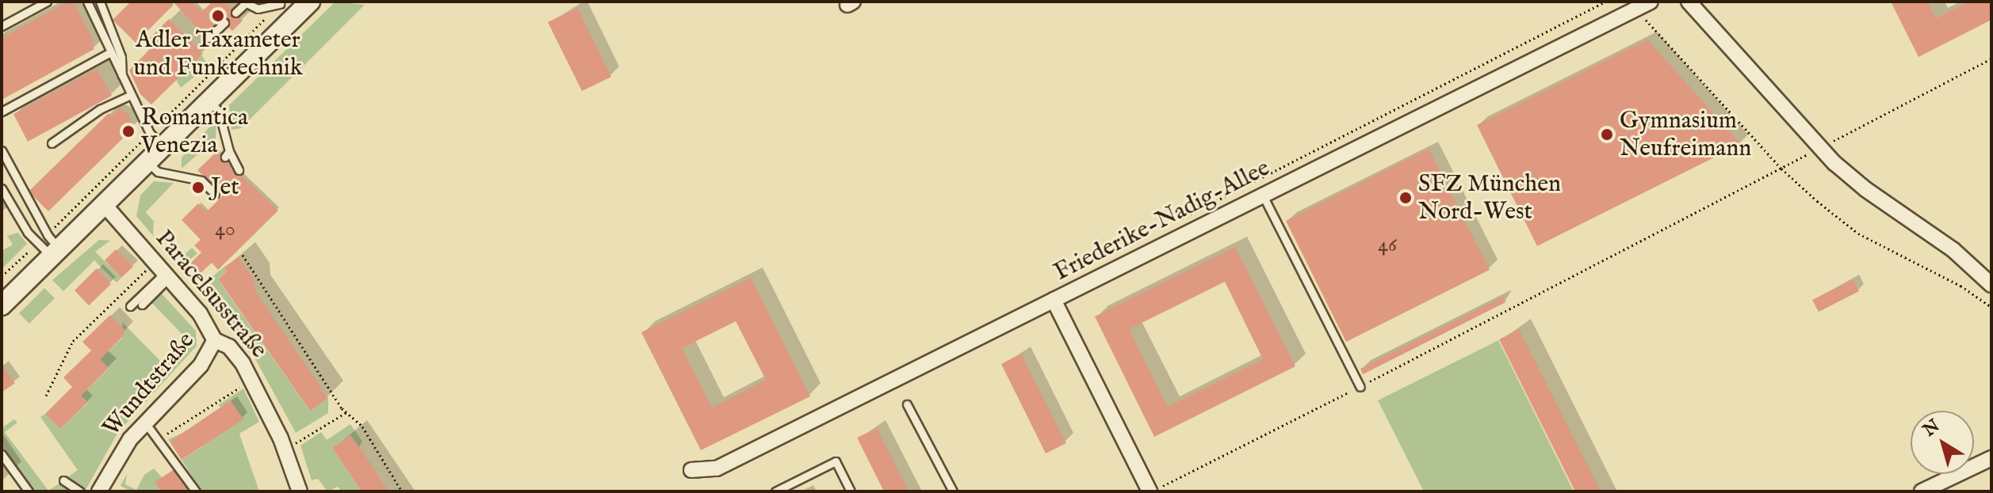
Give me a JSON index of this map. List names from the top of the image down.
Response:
{
  "streets": {
    "street": ["Friederike-Nadig-Allee", "Paracelsusstraße", "Wundtstraße"]
  },
  "crossings": [
    ["Paracelsusstraße", "Wundtstraße"]
  ],
  "places": [
    "Adler Taxameter und Funktechnik",
    "Romantica Venezia",
    "Gymnasium Neufreimann",
    "Jet",
    "SFZ München Nord-West"
  ],
  "house_numbers": ["40", "46"],
  "north": "top left"
}
